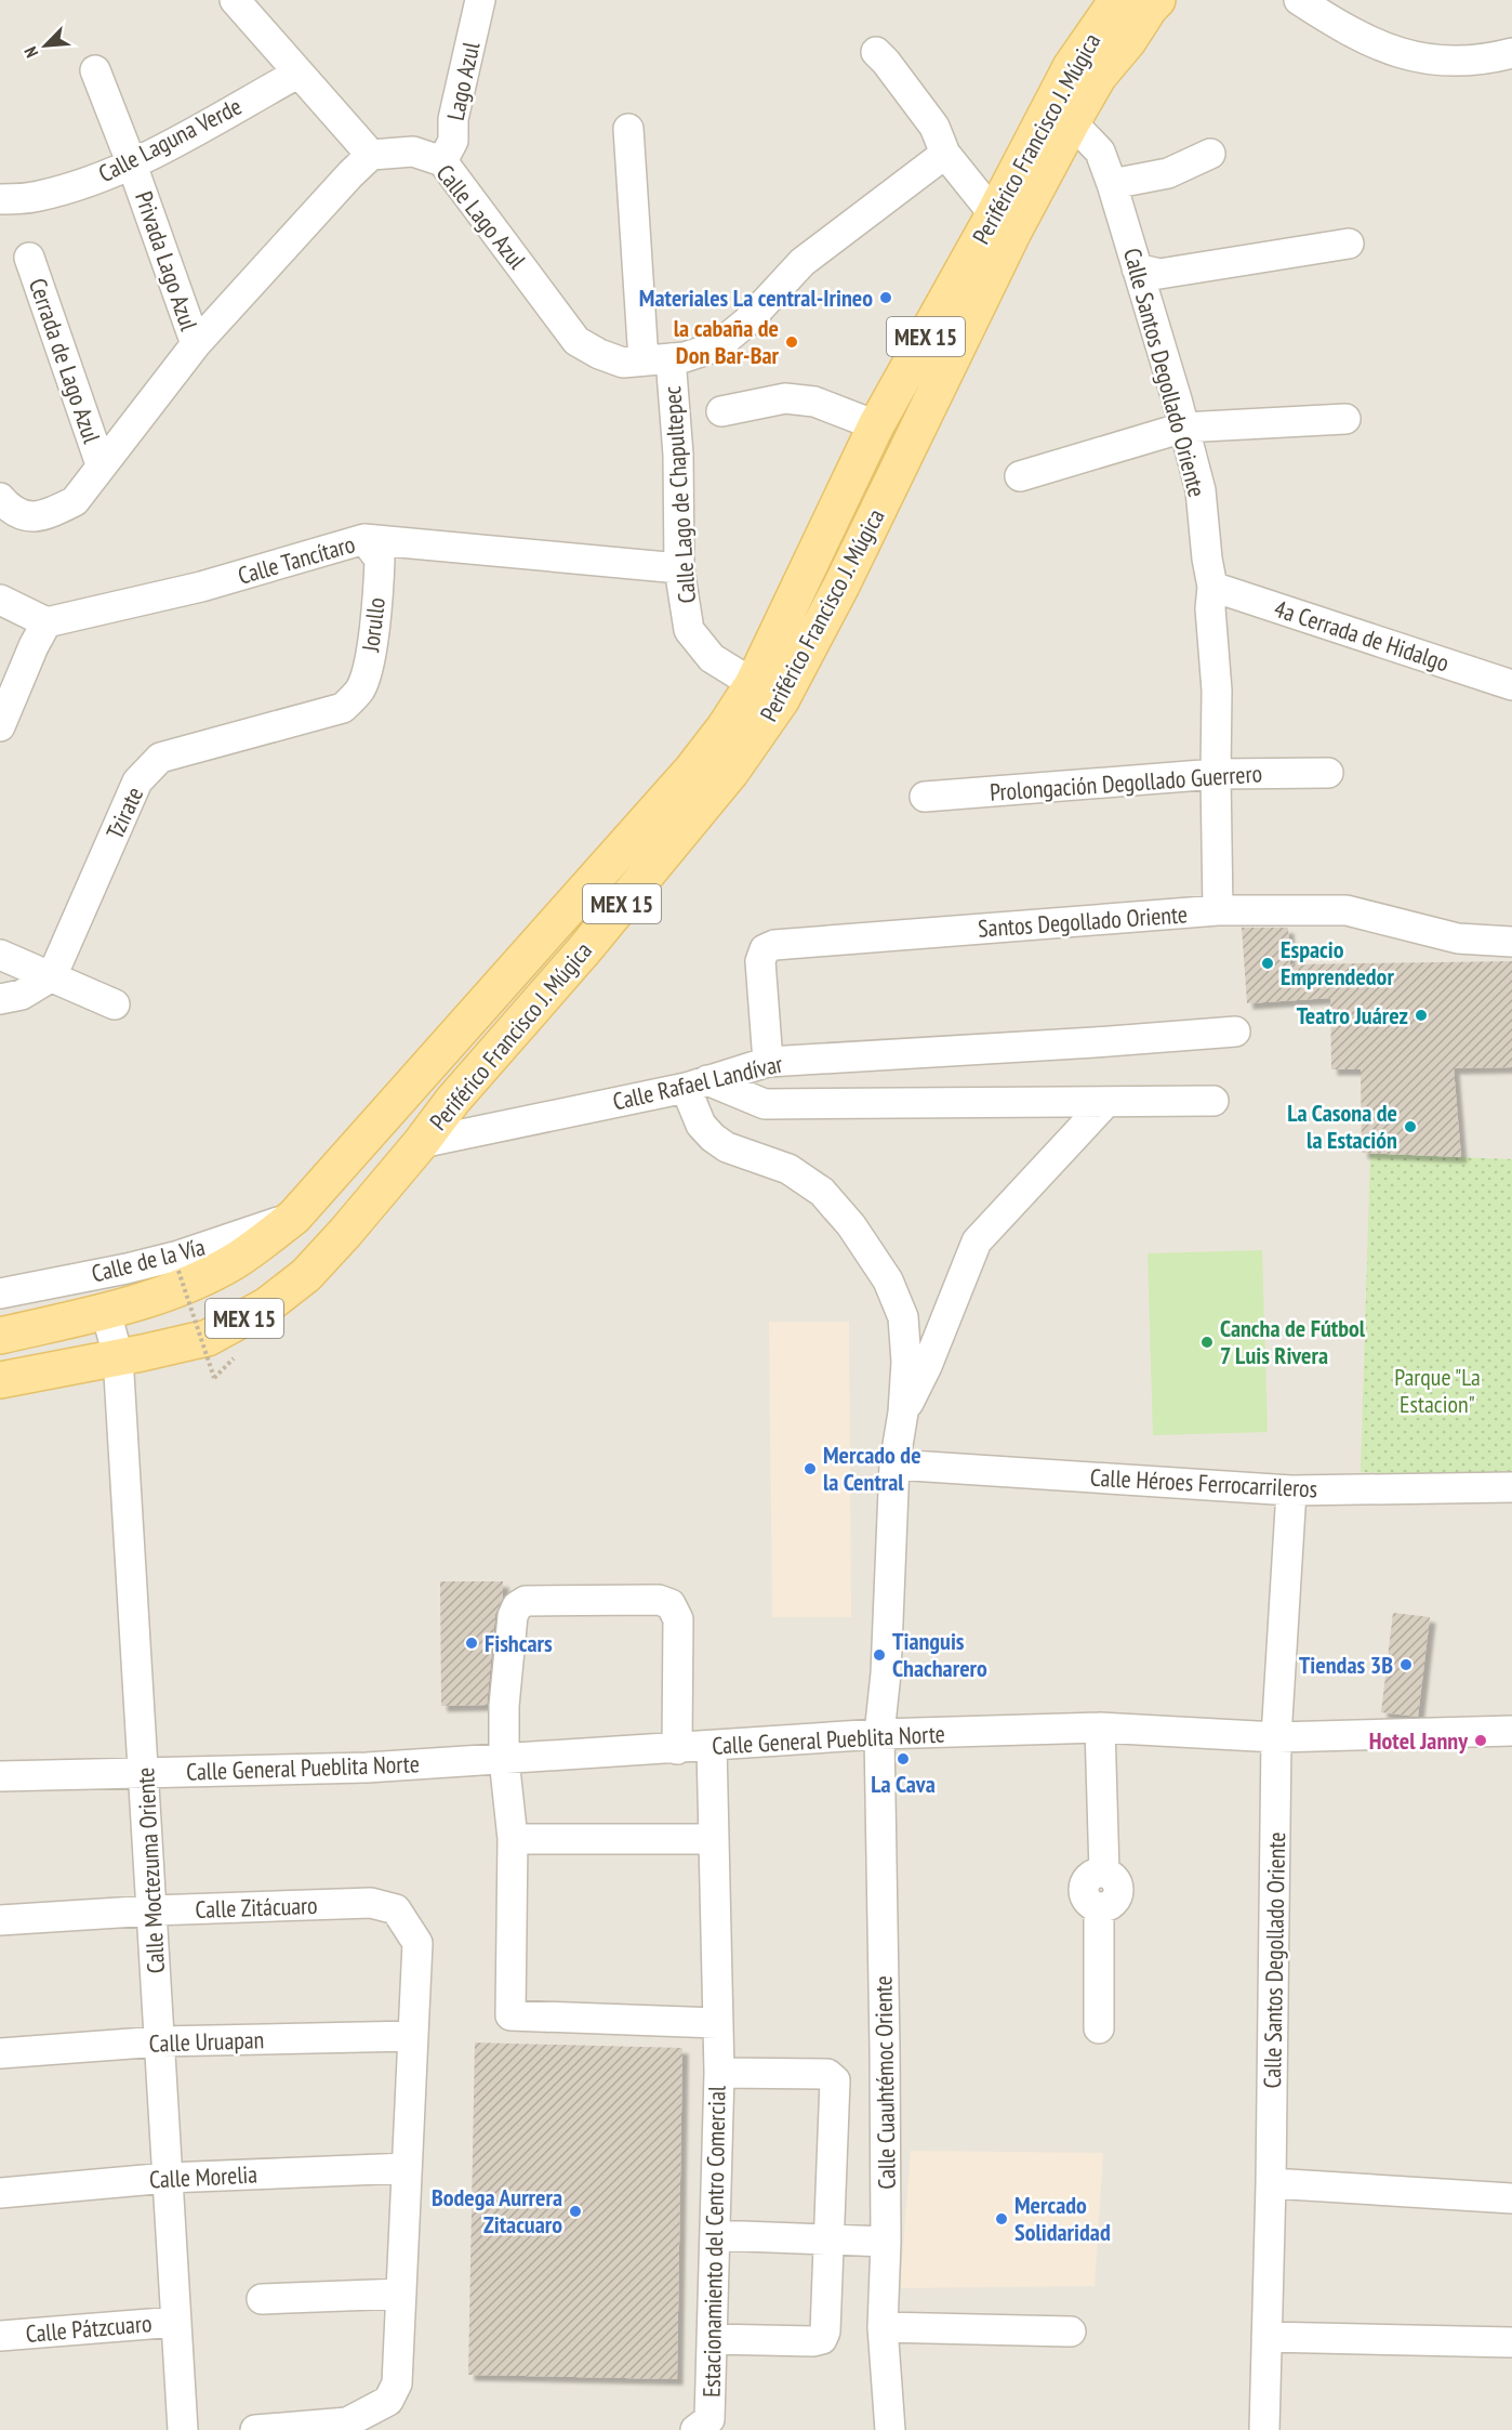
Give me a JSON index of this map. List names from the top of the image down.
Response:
{
  "streets": {
    "main road": ["Periférico Francisco J. Múgica", "MEX 15"],
    "street": [
      "Lago Azul",
      "Calle Laguna Verde",
      "Calle Lago Azul",
      "Privada Lago Azul",
      "Cerrada de Lago Azul",
      "Calle Santos Degollado Oriente",
      "Calle Lago de Chapultepec",
      "Calle Tancítaro",
      "Jorullo",
      "4a Cerrada de Hidalgo",
      "Prolongación Degollado Guerrero",
      "Tzirate",
      "Santos Degollado Oriente",
      "Calle Rafael Landívar",
      "Calle de la Vía",
      "Calle Héroes Ferrocarrileros",
      "Calle General Pueblita Norte",
      "Calle Moctezuma Oriente",
      "Calle Zitácuaro",
      "Calle Uruapan",
      "Calle Cuauhtémoc Oriente",
      "Calle Morelia",
      "Estacionamiento del Centro Comercial",
      "Calle Pátzcuaro"
    ]
  },
  "crossings": [
    ["Lago Azul", "Calle Lago Azul"],
    ["Periférico Francisco J. Múgica", "Calle Santos Degollado Oriente"],
    ["Periférico Francisco J. Múgica", "Calle Lago de Chapultepec"],
    ["Periférico Francisco J. Múgica", "Calle Rafael Landívar"],
    ["Periférico Francisco J. Múgica", "Calle de la Vía"],
    ["Periférico Francisco J. Múgica", "Calle Moctezuma Oriente"],
    ["Calle Laguna Verde", "Privada Lago Azul"],
    ["Calle Lago Azul", "Calle Lago de Chapultepec"],
    ["Calle Santos Degollado Oriente", "4a Cerrada de Hidalgo"],
    ["Calle Santos Degollado Oriente", "Prolongación Degollado Guerrero"],
    ["Calle Santos Degollado Oriente", "Santos Degollado Oriente"],
    ["Calle Santos Degollado Oriente", "Calle Héroes Ferrocarrileros"],
    ["Calle Santos Degollado Oriente", "Calle General Pueblita Norte"],
    ["Calle Lago de Chapultepec", "Calle Tancítaro"],
    ["Calle Tancítaro", "Jorullo"],
    ["Jorullo", "Tzirate"],
    ["Santos Degollado Oriente", "Calle Rafael Landívar"],
    ["Calle Héroes Ferrocarrileros", "Calle Cuauhtémoc Oriente"],
    ["Calle General Pueblita Norte", "Calle Moctezuma Oriente"],
    ["Calle General Pueblita Norte", "Calle Cuauhtémoc Oriente"],
    ["Calle Moctezuma Oriente", "Calle Zitácuaro"],
    ["Calle Moctezuma Oriente", "Calle Uruapan"],
    ["Calle Moctezuma Oriente", "Calle Morelia"],
    ["Calle Moctezuma Oriente", "Calle Pátzcuaro"],
    ["Calle Zitácuaro", "Calle Uruapan"]
  ],
  "parks": ["Parque \"La Estacion\""],
  "places": [
    "Materiales La central-Irineo",
    "la cabaña de Don Bar-Bar",
    "Espacio Emprendedor",
    "Teatro Juárez",
    "La Casona de la Estación",
    "Cancha de Fútbol 7 Luis Rivera",
    "Mercado de la Central",
    "Fishcars",
    "Tianguis Chacharero",
    "Tiendas 3B",
    "Hotel Janny",
    "La Cava",
    "Bodega Aurrera Zitacuaro",
    "Mercado Solidaridad"
  ],
  "north": "bottom left"
}
